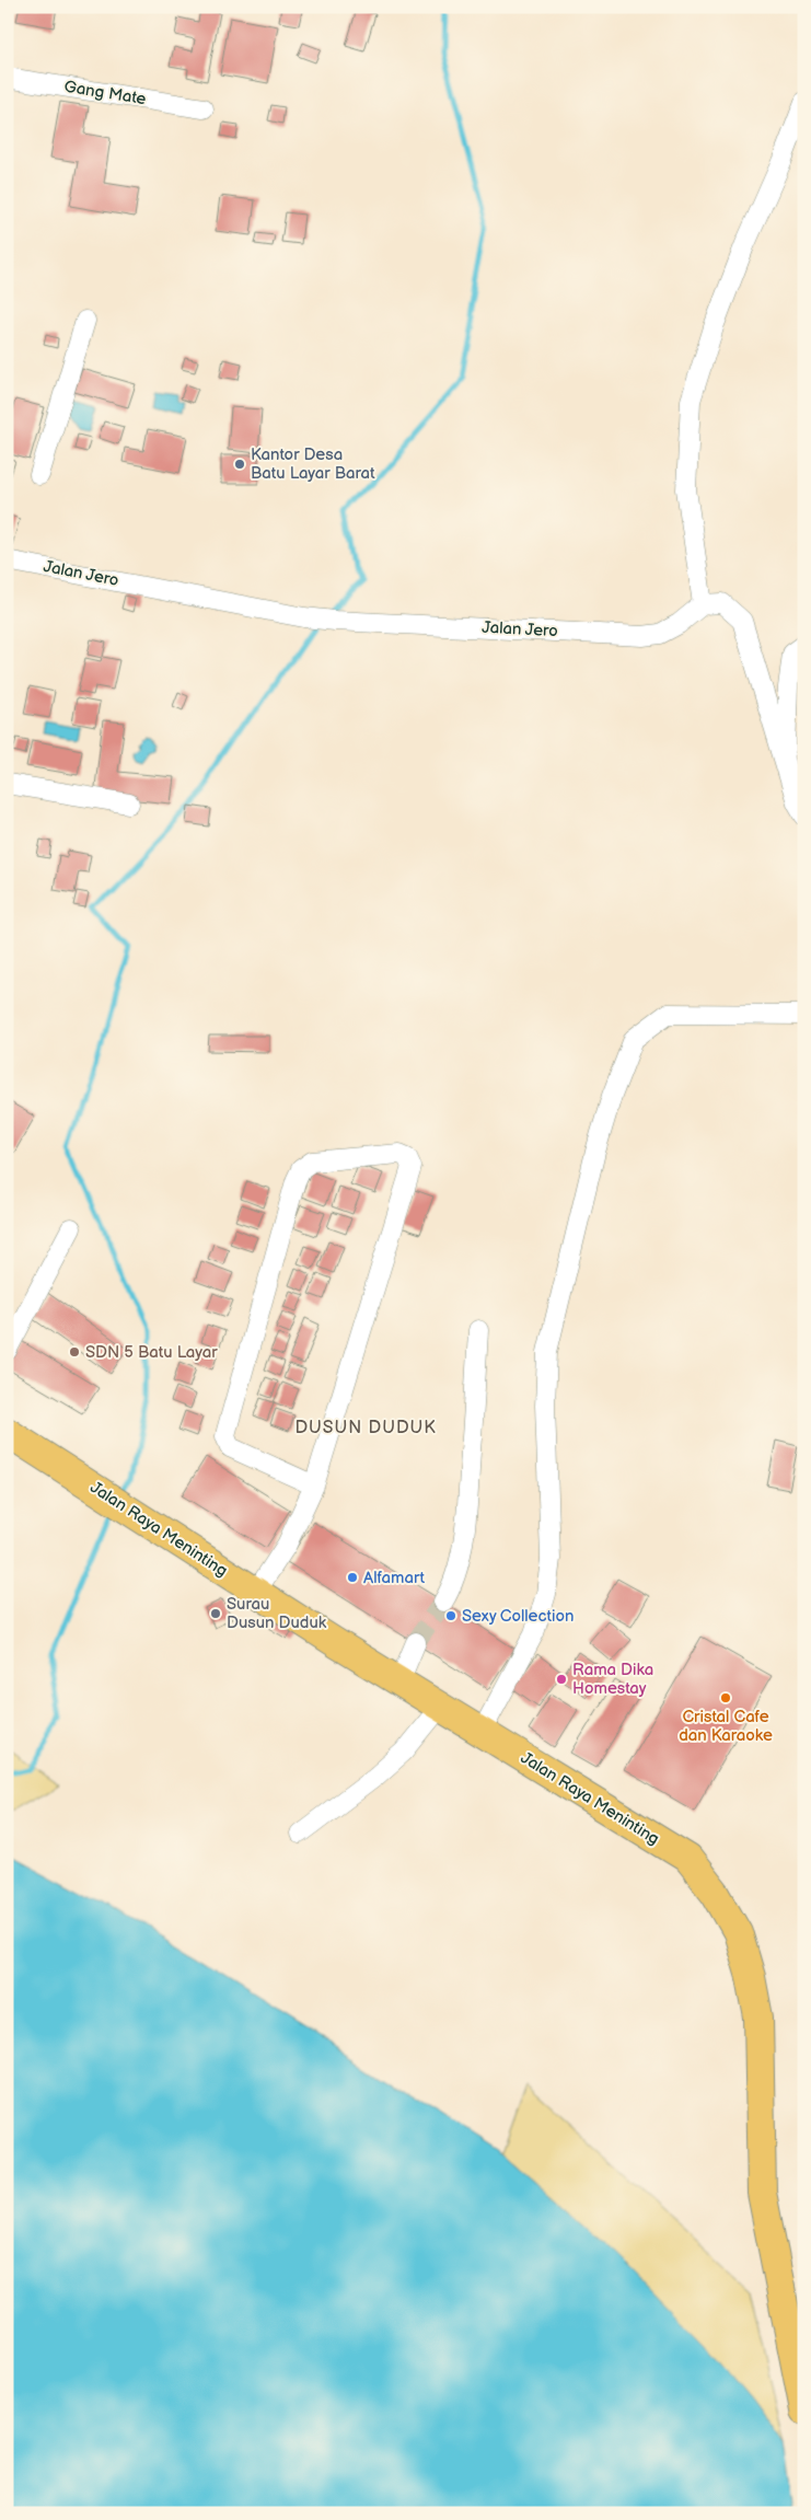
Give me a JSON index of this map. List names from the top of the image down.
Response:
{
  "streets": {
    "highway": ["Jalan Raya Meninting"],
    "street": ["Gang Mate", "Jalan Jero"]
  },
  "districts": ["DUSUN DUDUK"],
  "places": [
    "Kantor Desa Batu Layar Barat",
    "SDN 5 Batu Layar",
    "Alfamart",
    "Surau Dusun Duduk",
    "Sexy Collection",
    "Rama Dika Homestay",
    "Cristal Cafe dan Karaoke"
  ]
}
